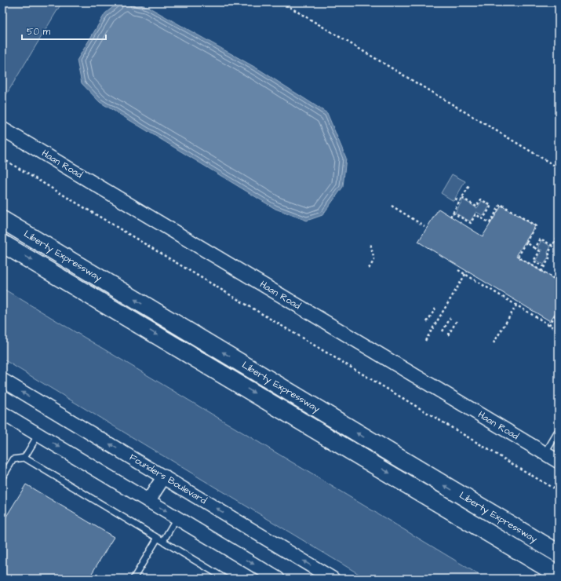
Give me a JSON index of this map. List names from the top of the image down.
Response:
{
  "streets": {
    "highway": ["Liberty Expressway"],
    "street": ["Haan Road", "Founders Boulevard"]
  },
  "scale_bar": "50 m"
}
